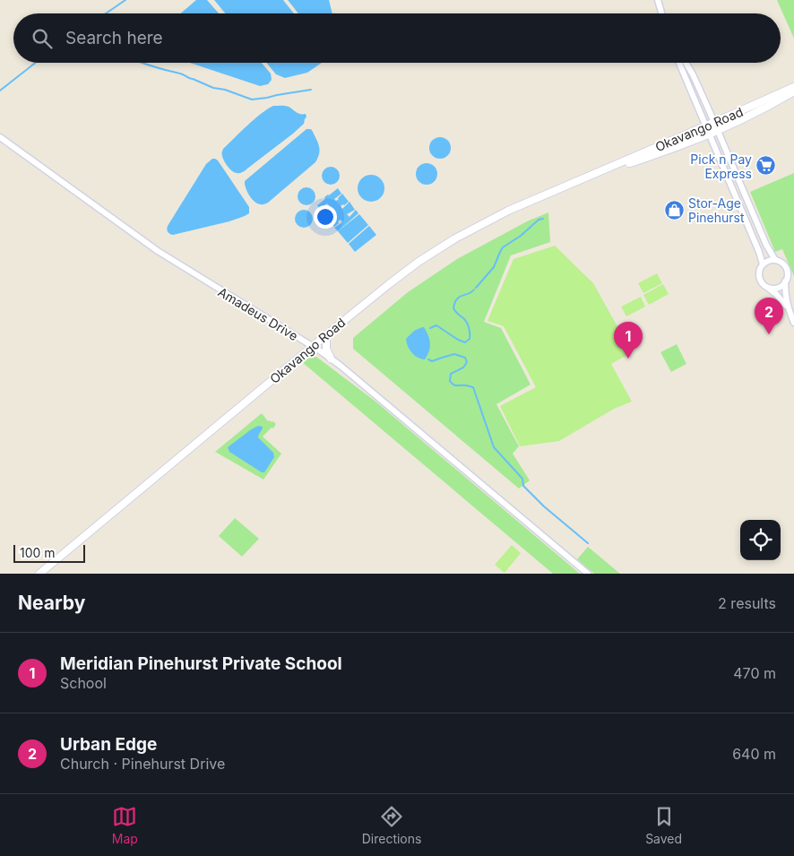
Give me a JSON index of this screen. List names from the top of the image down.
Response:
{
  "streets": {
    "main road": ["Okavango Road"],
    "street": ["Amadeus Drive"]
  },
  "crossings": [
    ["Okavango Road", "Amadeus Drive"]
  ],
  "places": {
    "supermarket": ["Pick n Pay Express"],
    "shop": ["Stor-Age Pinehurst"]
  },
  "scale_bar": "100 m",
  "page": {
    "search": "Search here",
    "pins": ["2", "1"],
    "scale": "100 m",
    "heading": ["Nearby", "2 results"],
    "list": [
      {
        "mark": "1",
        "name": "Meridian Pinehurst Private School",
        "note": "School",
        "value": "470 m"
      },
      {
        "mark": "2",
        "name": "Urban Edge",
        "note": "Church · Pinehurst Drive",
        "value": "640 m"
      }
    ],
    "nav": ["Map", "Directions", "Saved"]
  }
}
